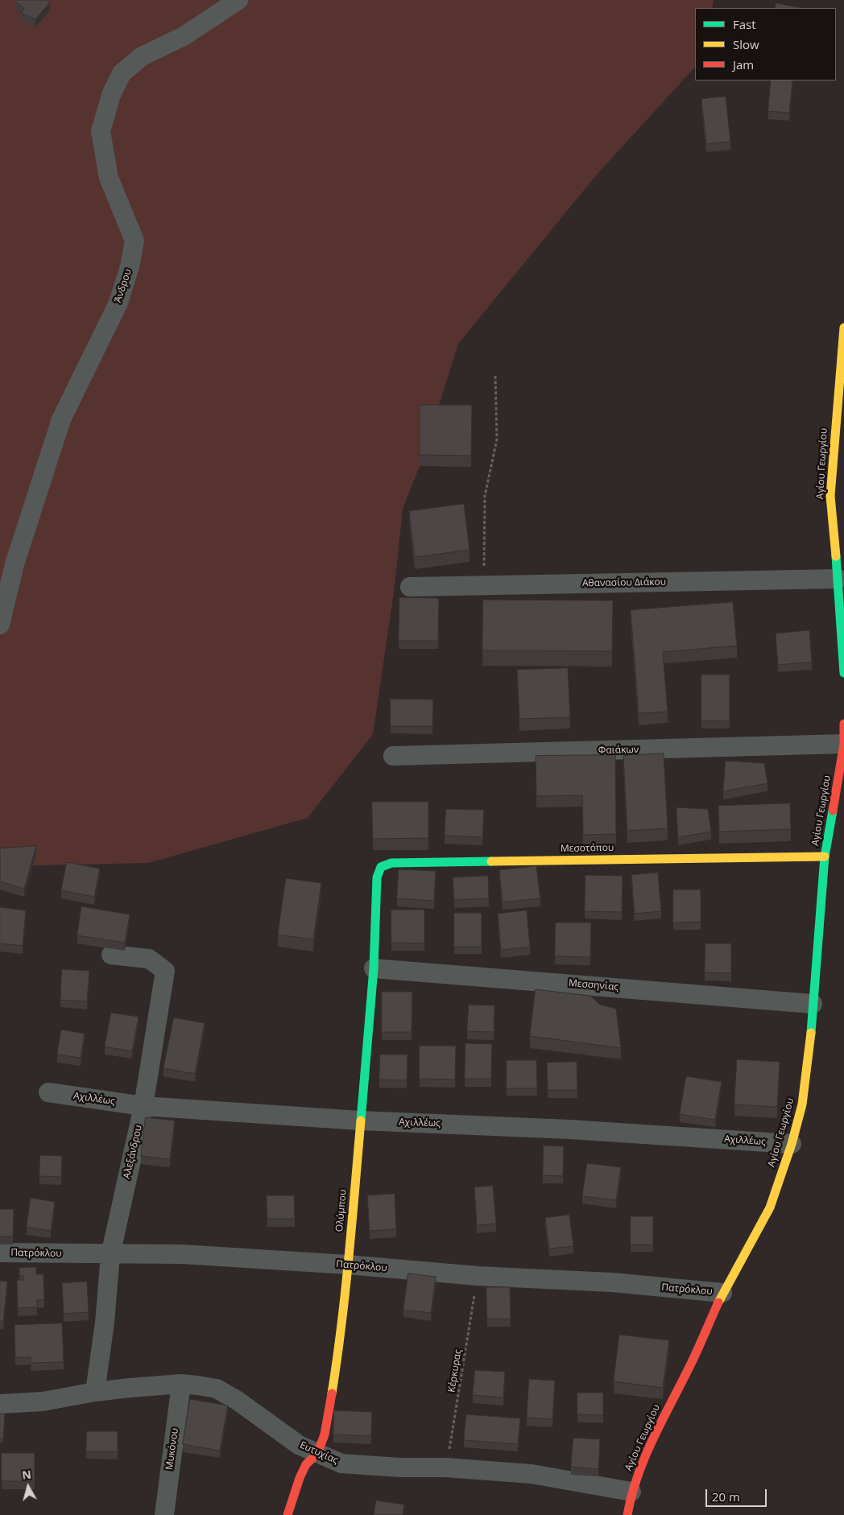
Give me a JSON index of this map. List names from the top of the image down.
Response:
{
  "streets": {
    "street": [
      "Άνδρου",
      "Αγίου Γεωργίου",
      "Αθανασίου Διάκου",
      "Φαιάκων",
      "Μεσοτόπου",
      "Μεσσηνίας",
      "Αχιλλέως",
      "Αλεξάνδρου",
      "Ολύμπου",
      "Πατρόκλου",
      "Μυκόνου",
      "Ευτυχίας"
    ],
    "path": ["Κέρκυρας"]
  },
  "crossings": [
    ["Αγίου Γεωργίου", "Αθανασίου Διάκου"],
    ["Αγίου Γεωργίου", "Φαιάκων"],
    ["Αγίου Γεωργίου", "Μεσοτόπου"],
    ["Αγίου Γεωργίου", "Μεσσηνίας"],
    ["Αγίου Γεωργίου", "Αχιλλέως"],
    ["Αγίου Γεωργίου", "Πατρόκλου"],
    ["Αγίου Γεωργίου", "Ευτυχίας"],
    ["Μεσοτόπου", "Ολύμπου"],
    ["Μεσσηνίας", "Ολύμπου"],
    ["Αχιλλέως", "Αλεξάνδρου"],
    ["Αχιλλέως", "Ολύμπου"],
    ["Αλεξάνδρου", "Πατρόκλου"],
    ["Αλεξάνδρου", "Ευτυχίας"],
    ["Ολύμπου", "Πατρόκλου"],
    ["Ολύμπου", "Ευτυχίας"],
    ["Πατρόκλου", "Κέρκυρας"],
    ["Κέρκυρας", "Ευτυχίας"],
    ["Μυκόνου", "Ευτυχίας"]
  ],
  "legend": ["Fast", "Slow", "Jam"],
  "scale_bar": "20 m",
  "north": "top"
}
